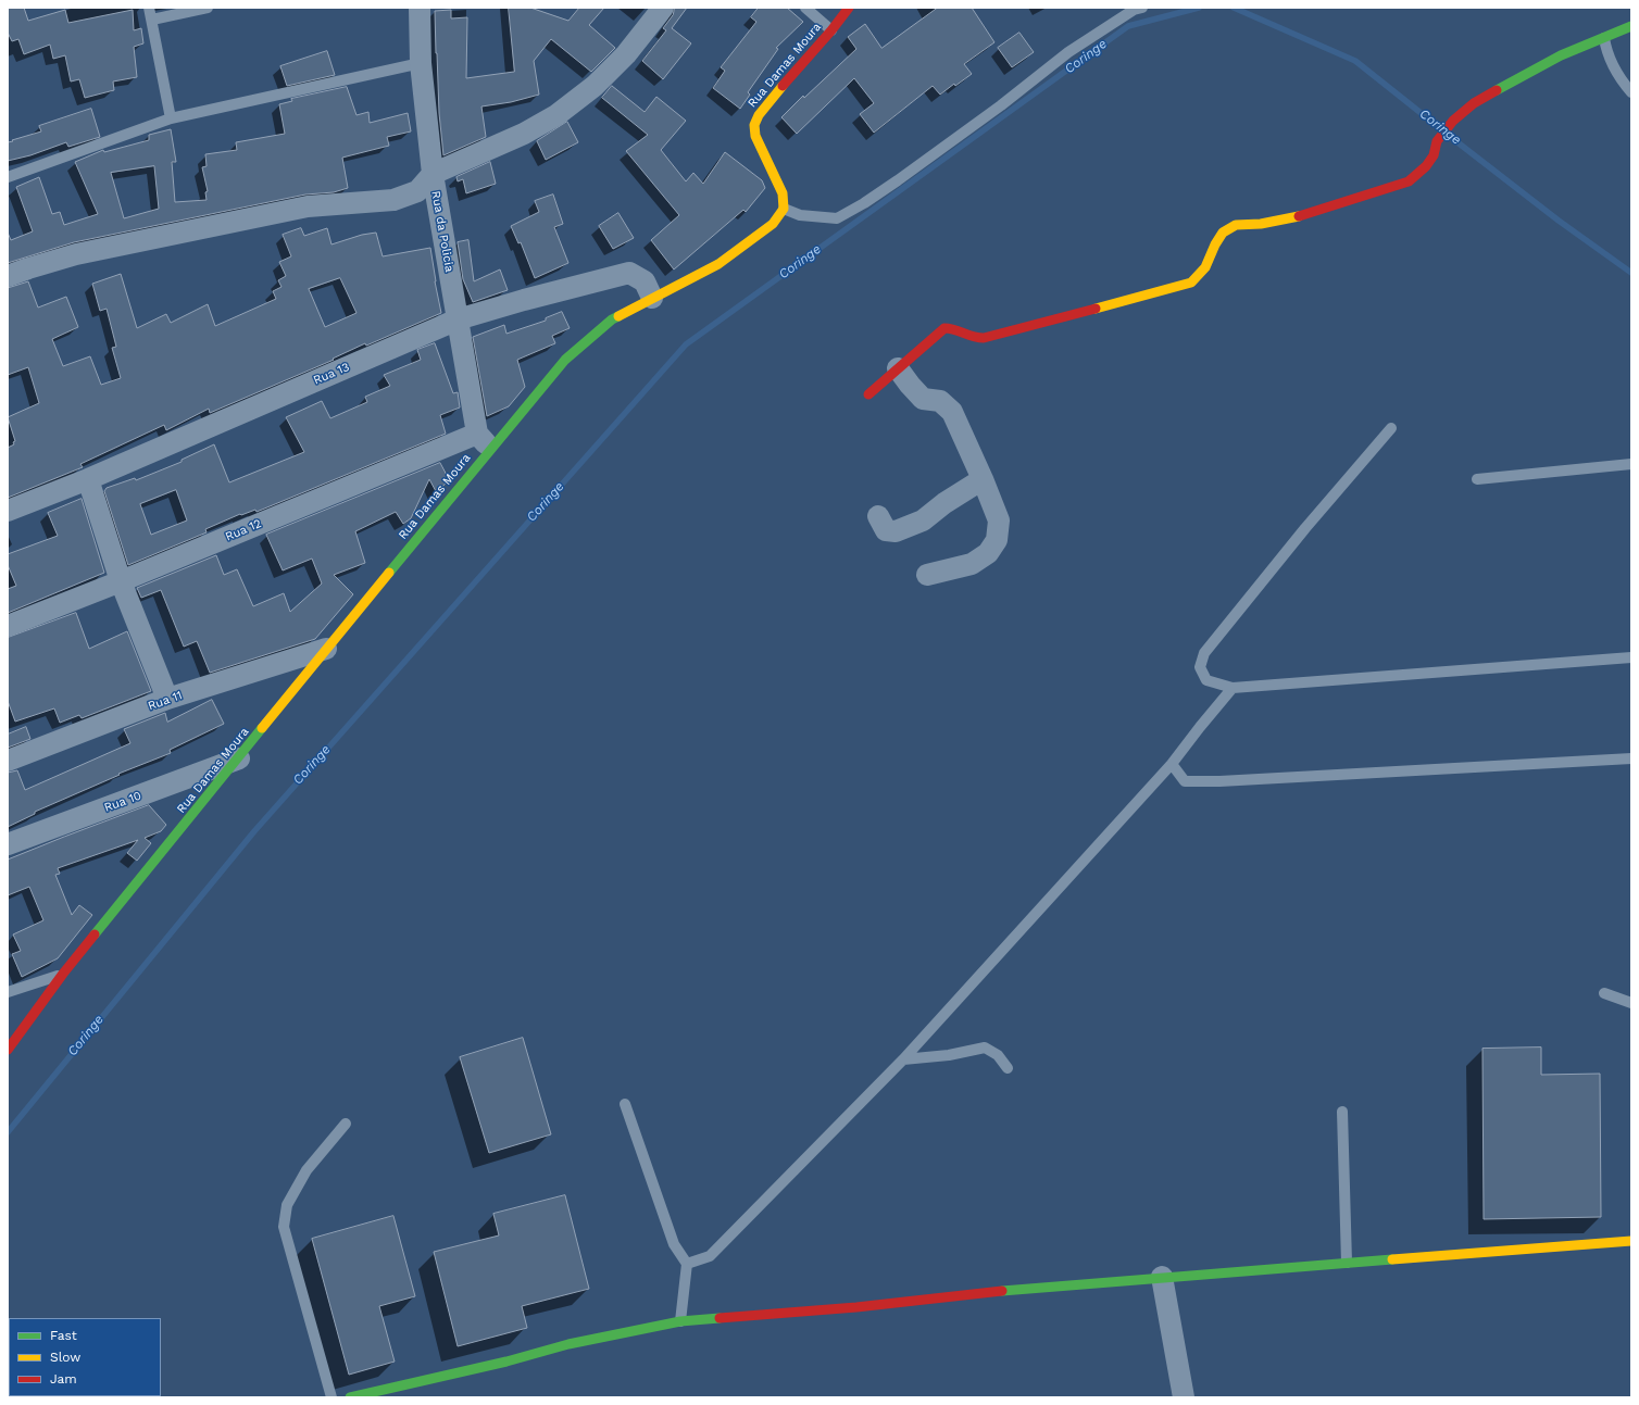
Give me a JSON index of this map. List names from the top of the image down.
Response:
{
  "streets": {
    "street": [
      "Rua Damas Moura",
      "Rua da Policia",
      "Rua 13",
      "Rua 12",
      "Rua 11",
      "Rua 10"
    ]
  },
  "crossings": [
    ["Rua Damas Moura", "Rua da Policia"],
    ["Rua Damas Moura", "Rua 13"],
    ["Rua Damas Moura", "Rua 12"],
    ["Rua Damas Moura", "Rua 11"],
    ["Rua Damas Moura", "Rua 10"],
    ["Rua da Policia", "Rua 13"],
    ["Rua da Policia", "Rua 12"]
  ],
  "water": ["Coringe"],
  "legend": ["Fast", "Slow", "Jam"]
}
